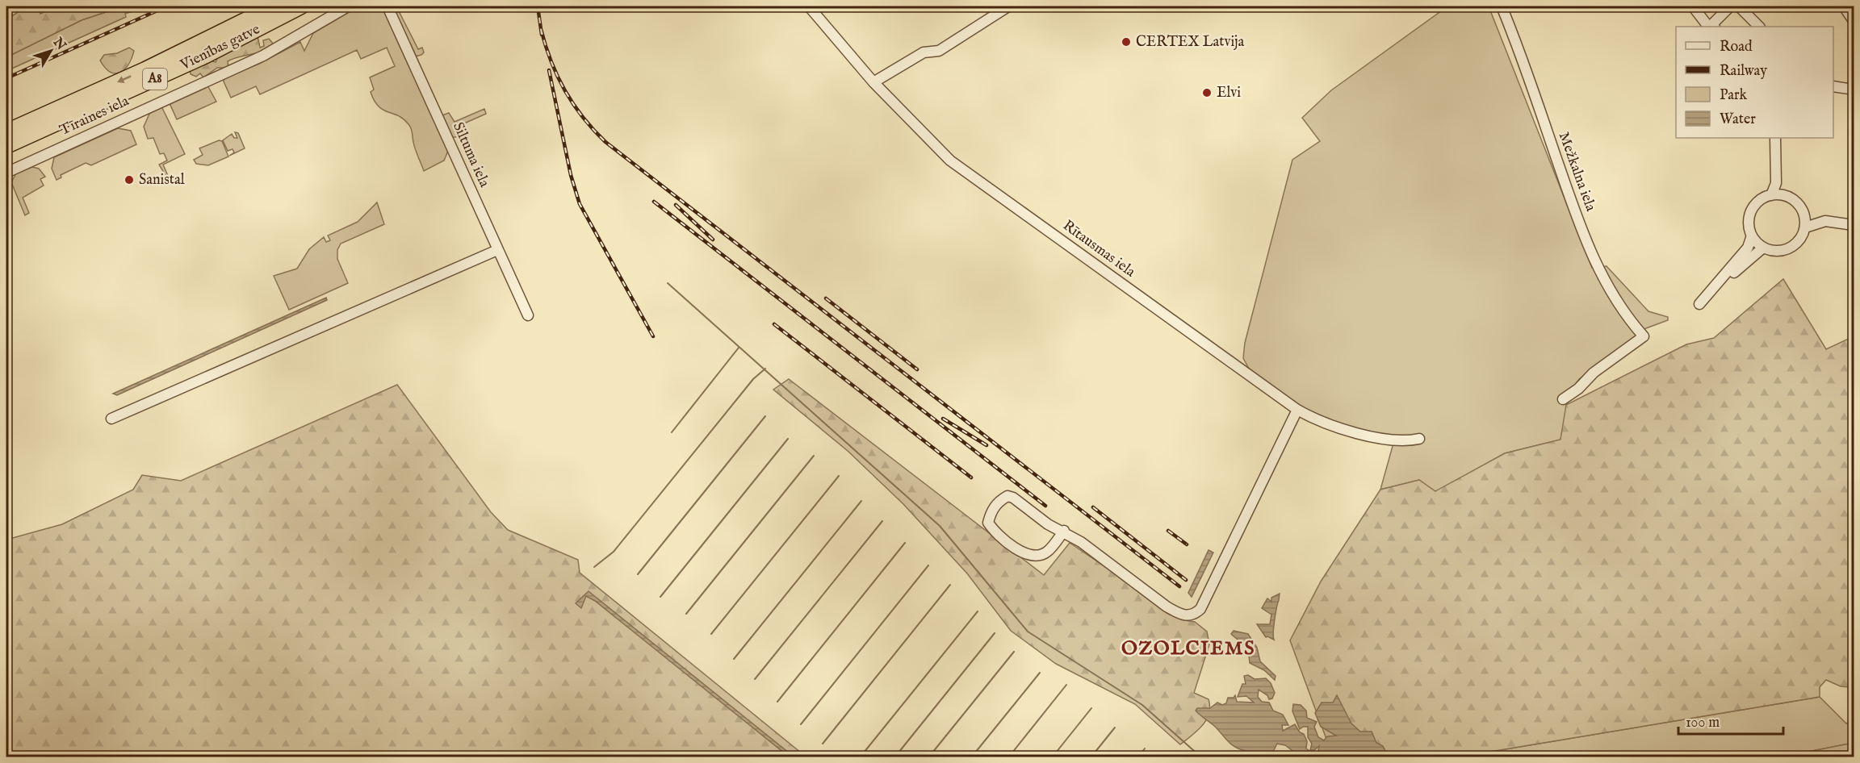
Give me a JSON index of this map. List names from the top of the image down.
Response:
{
  "streets": {
    "highway": ["Vienības gatve", "A8"],
    "street": [
      "Tīraines iela",
      "Siltuma iela",
      "Mežkalna iela",
      "Rītausmas iela"
    ]
  },
  "districts": ["OZOLCIEMS"],
  "places": ["CERTEX Latvija", "Elvi", "Sanistal"],
  "legend": [
    "Road",
    "Railway",
    "Park",
    "Water"
  ],
  "scale_bar": "100 m",
  "north": "top right"
}
